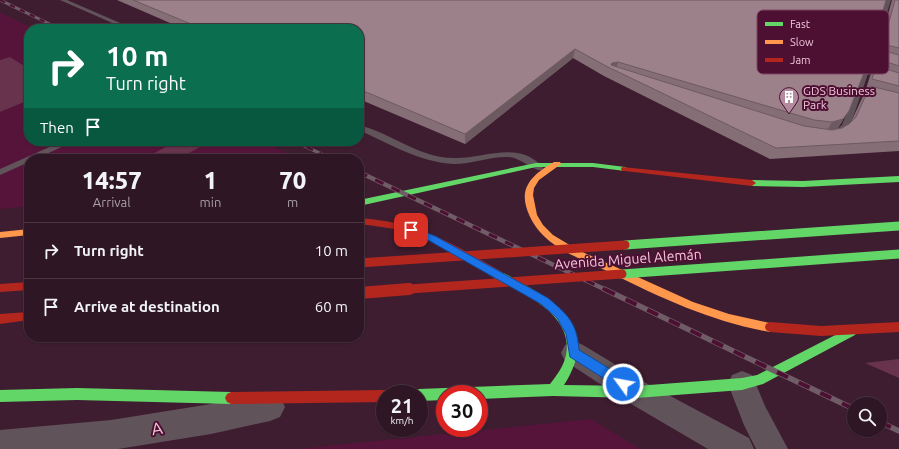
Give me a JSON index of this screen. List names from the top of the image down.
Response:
{
  "streets": {
    "highway": ["Avenida Miguel Alemán"],
    "street": ["A"]
  },
  "places": {
    "building": ["GDS Business Park"]
  },
  "legend": ["Fast", "Slow", "Jam"],
  "page": {
    "turn": ["10 m", "Turn right"],
    "then": "Then",
    "eta": [
      "14:57",
      "Arrival",
      "1",
      "min",
      "70",
      "m"
    ],
    "list": [
      {
        "name": "Turn right",
        "value": "10 m"
      },
      {
        "name": "Arrive at destination",
        "value": "60 m"
      }
    ],
    "speed": "21 km/h",
    "limit": "30"
  }
}
